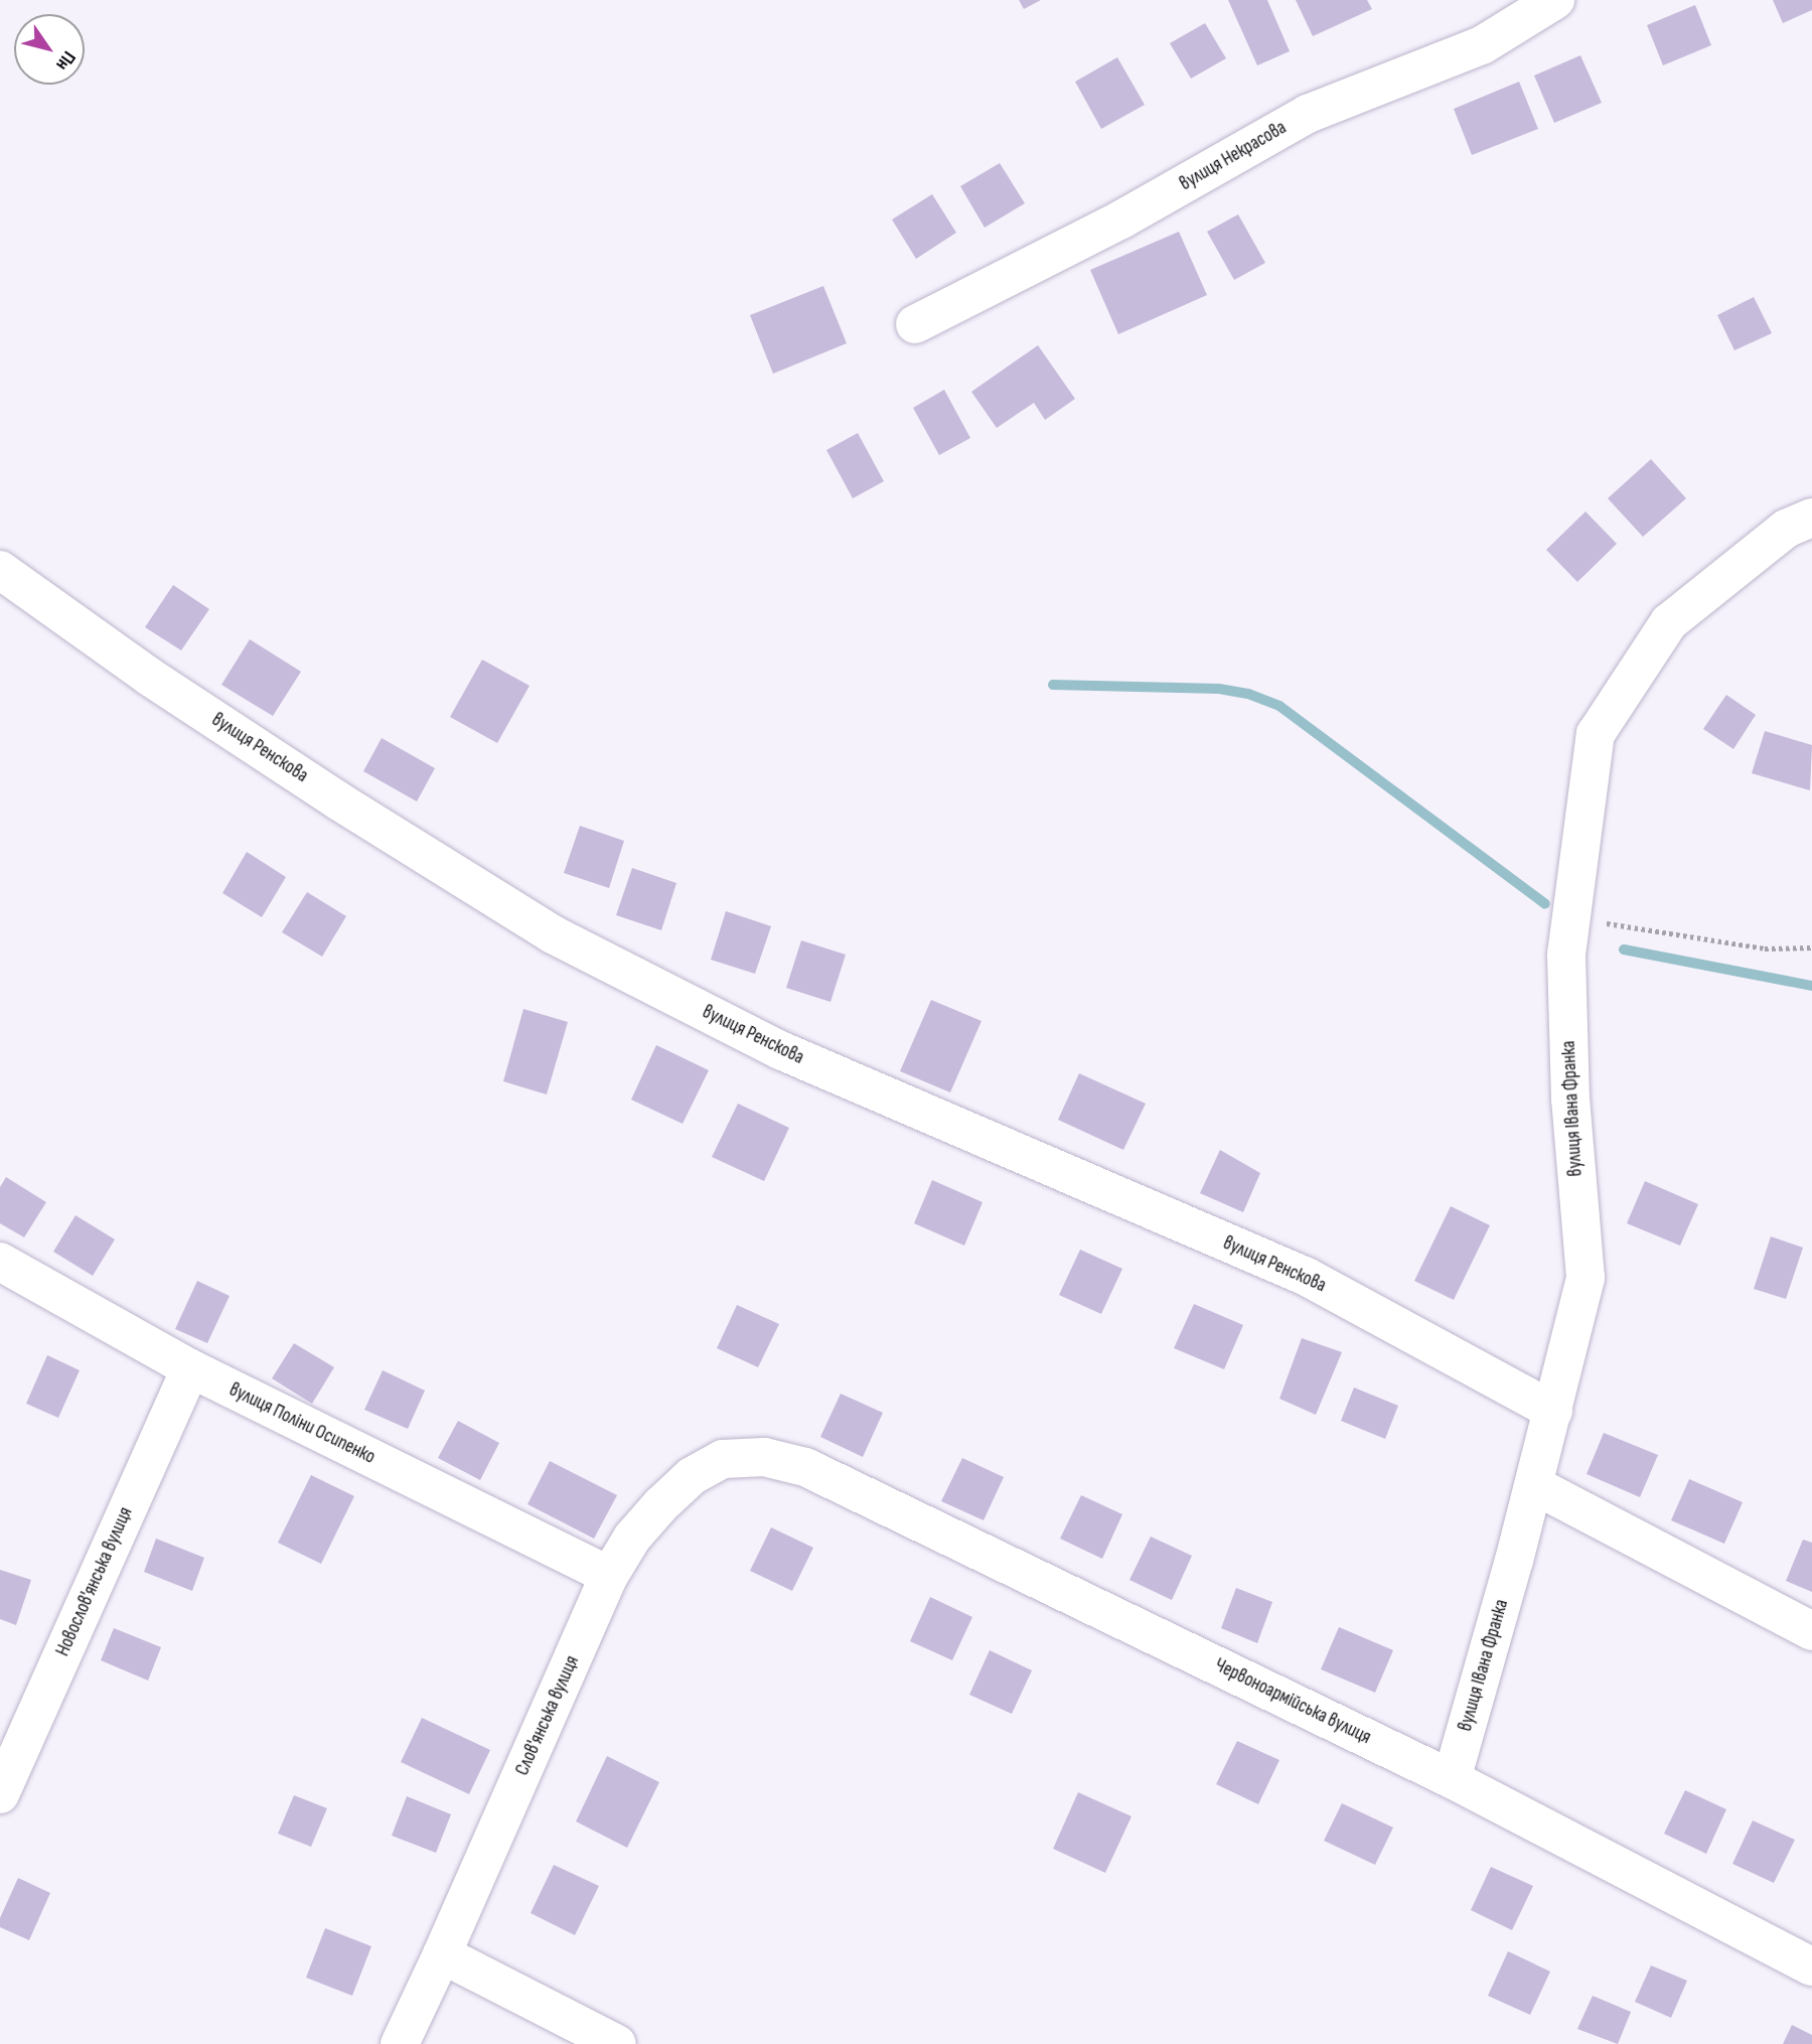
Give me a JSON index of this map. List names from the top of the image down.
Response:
{
  "streets": {
    "street": [
      "вулиця Некрасова",
      "вулиця Ренскова",
      "вулиця Івана Франка",
      "вулиця Поліни Осипенко",
      "Новослов'янська вулиця",
      "Червоноармійська вулиця",
      "Слов'янська вулиця"
    ]
  },
  "crossings": [
    ["вулиця Ренскова", "вулиця Івана Франка"],
    ["вулиця Івана Франка", "Червоноармійська вулиця"],
    ["вулиця Поліни Осипенко", "Новослов'янська вулиця"],
    ["вулиця Поліни Осипенко", "Слов'янська вулиця"],
    ["Червоноармійська вулиця", "Слов'янська вулиця"]
  ],
  "north": "bottom right"
}
